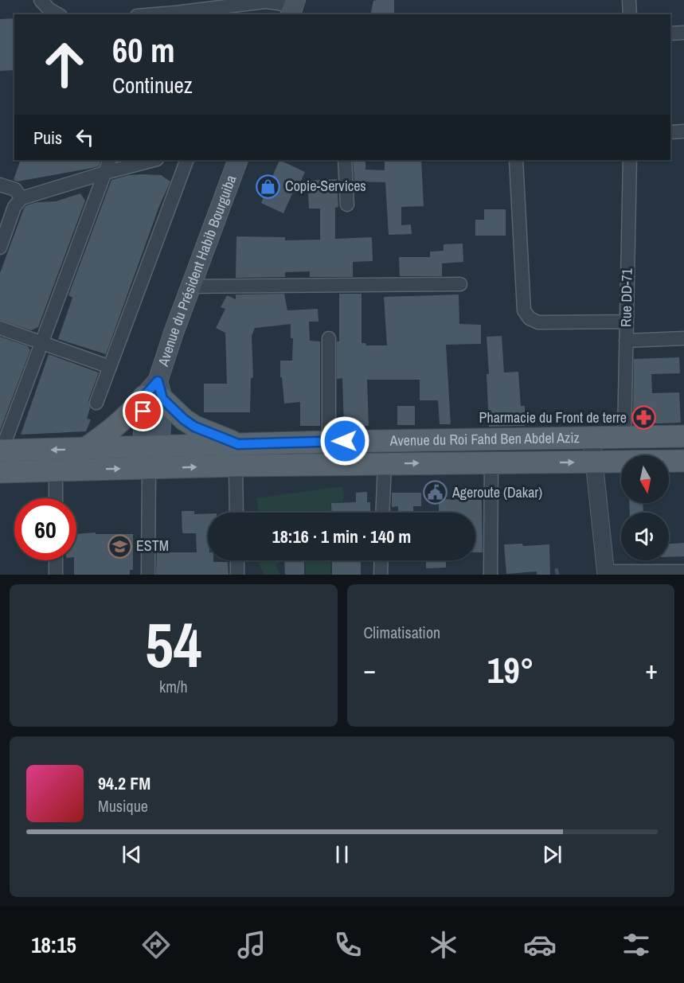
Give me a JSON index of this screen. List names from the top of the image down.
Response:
{
  "streets": {
    "main road": ["Avenue du Président Habib Bourguiba", "Avenue du Roi Fahd Ben Abdel Aziz"],
    "street": ["Rue DD-71"]
  },
  "crossings": [
    ["Avenue du Président Habib Bourguiba", "Avenue du Roi Fahd Ben Abdel Aziz"],
    ["Rue DD-71", "Avenue du Roi Fahd Ben Abdel Aziz"]
  ],
  "places": {
    "shop": ["Copie-Services"],
    "pharmacy": ["Pharmacie du Front de terre"],
    "public building": ["Ageroute (Dakar)"],
    "school or university": ["ESTM"]
  },
  "north": "bottom",
  "page": {
    "turn": ["60 m", "Continuez"],
    "then": "Puis",
    "limit": "60",
    "trip": "18:16 · 1 min · 140 m",
    "tile": [
      ["54", "km/h"],
      "Climatisation"
    ],
    "heat": ["−", "19°", "+"],
    "song": ["94.2 FM", "Musique"],
    "tabs": "18:15"
  }
}
